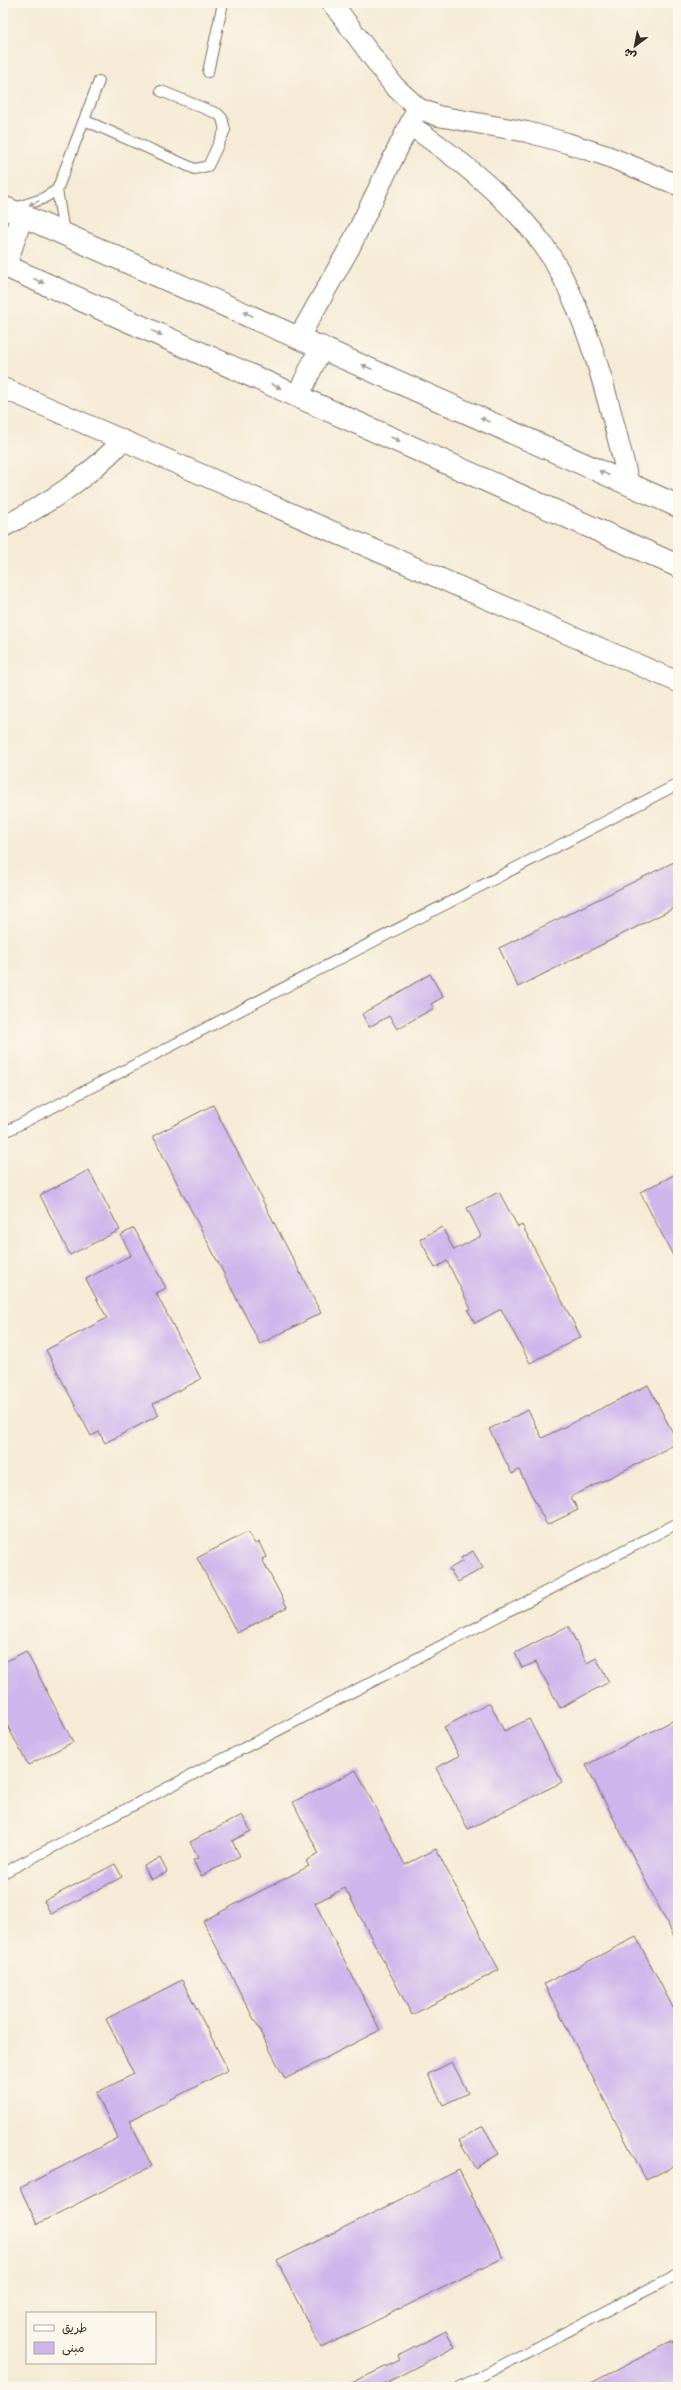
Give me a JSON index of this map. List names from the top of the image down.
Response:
{
  "legend": ["طريق", "مبنى"],
  "north": "bottom left"
}
